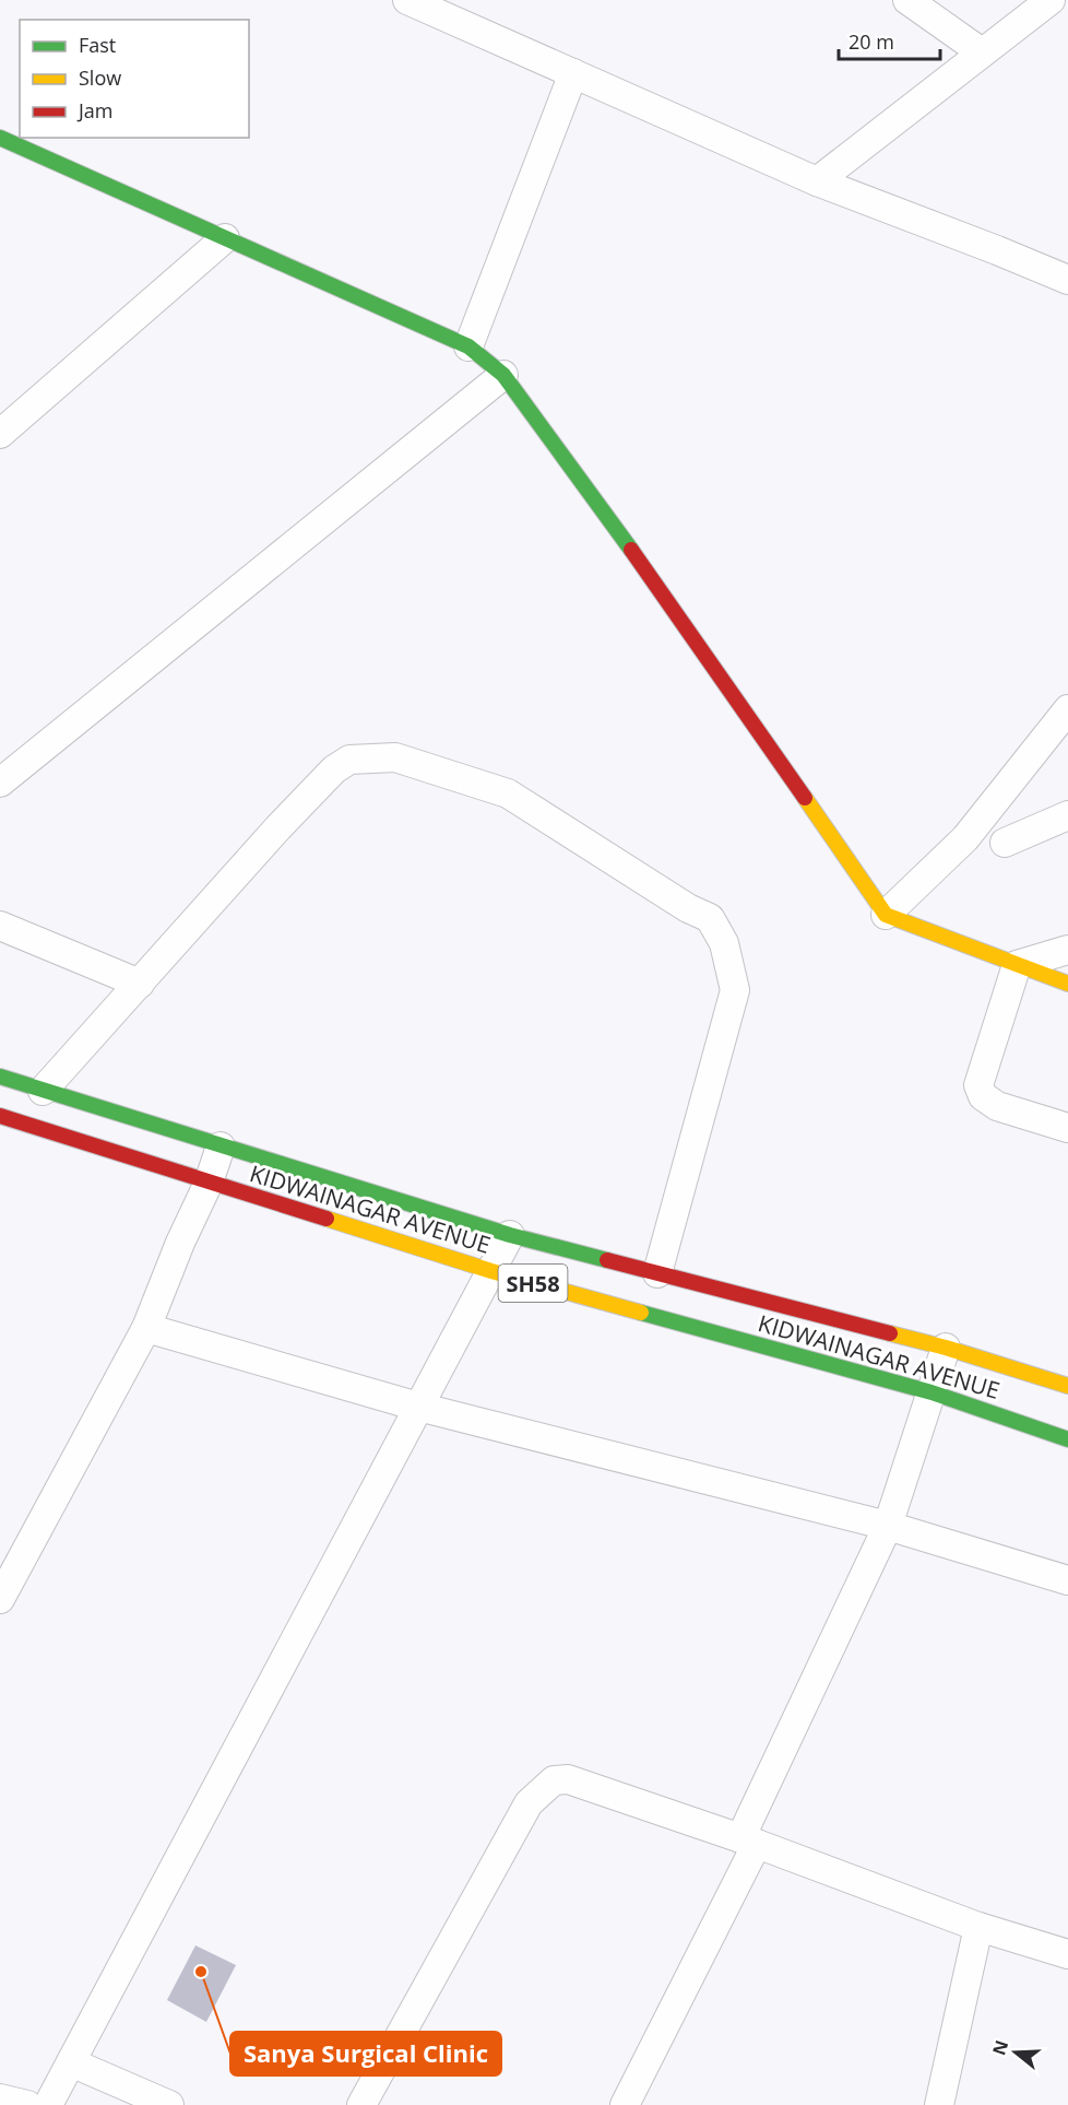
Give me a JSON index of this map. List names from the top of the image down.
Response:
{
  "streets": {
    "main road": ["KIDWAINAGAR AVENUE", "SH58"]
  },
  "places": ["Sanya Surgical Clinic"],
  "legend": ["Fast", "Slow", "Jam"],
  "scale_bar": "20 m",
  "north": "left"
}
